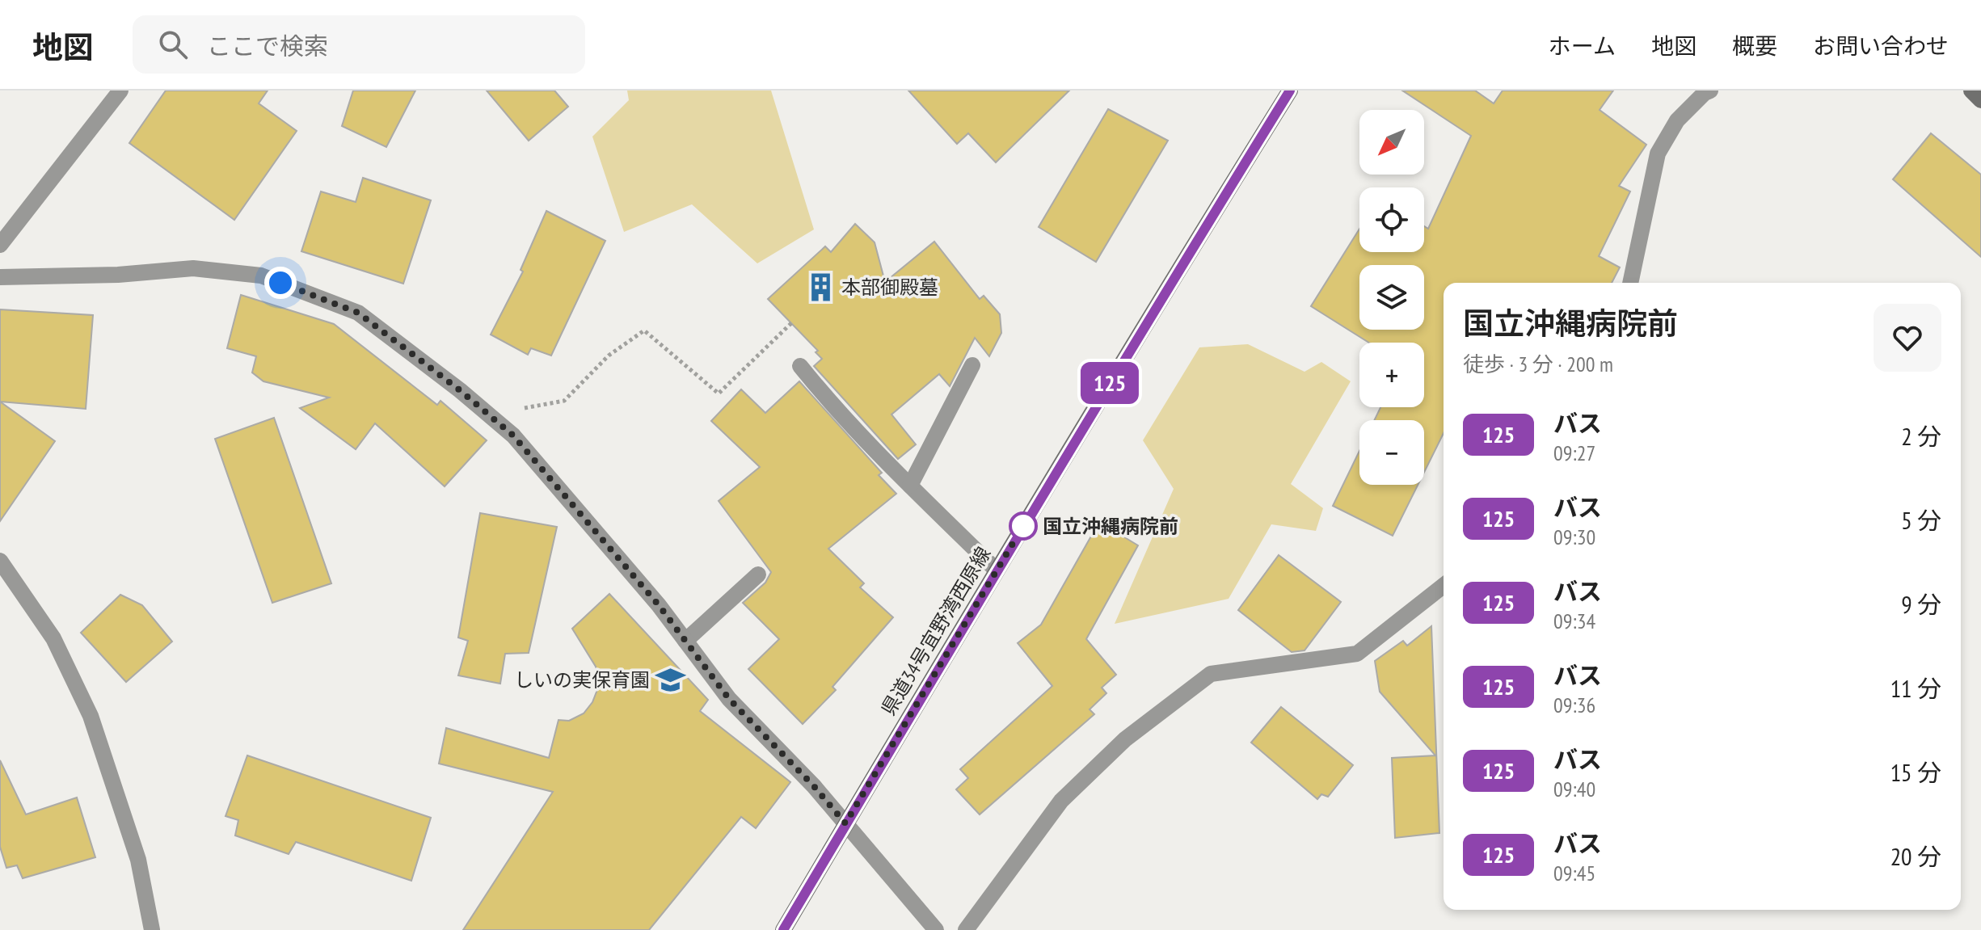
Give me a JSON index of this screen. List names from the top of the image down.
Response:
{
  "streets": {
    "main road": ["県道34号宜野湾西原線"]
  },
  "places": {
    "building": ["本部御殿墓"],
    "other": ["国立沖縄病院前"],
    "school or university": ["しいの実保育園"]
  },
  "lines": ["bus line 125"],
  "north": "bottom left",
  "page": {
    "header": "地図",
    "search": "ここで検索",
    "nav": [
      "ホーム",
      "地図",
      "概要",
      "お問い合わせ"
    ],
    "on_map": "125",
    "map_buttons": ["+", "−"],
    "heading": ["国立沖縄病院前", "徒歩 · 3 分 · 200 m"],
    "list": [
      {
        "mark": "125",
        "name": "バス",
        "note": "09:27",
        "value": "2 分"
      },
      {
        "mark": "125",
        "name": "バス",
        "note": "09:30",
        "value": "5 分"
      },
      {
        "mark": "125",
        "name": "バス",
        "note": "09:34",
        "value": "9 分"
      },
      {
        "mark": "125",
        "name": "バス",
        "note": "09:36",
        "value": "11 分"
      },
      {
        "mark": "125",
        "name": "バス",
        "note": "09:40",
        "value": "15 分"
      },
      {
        "mark": "125",
        "name": "バス",
        "note": "09:45",
        "value": "20 分"
      }
    ]
  }
}
